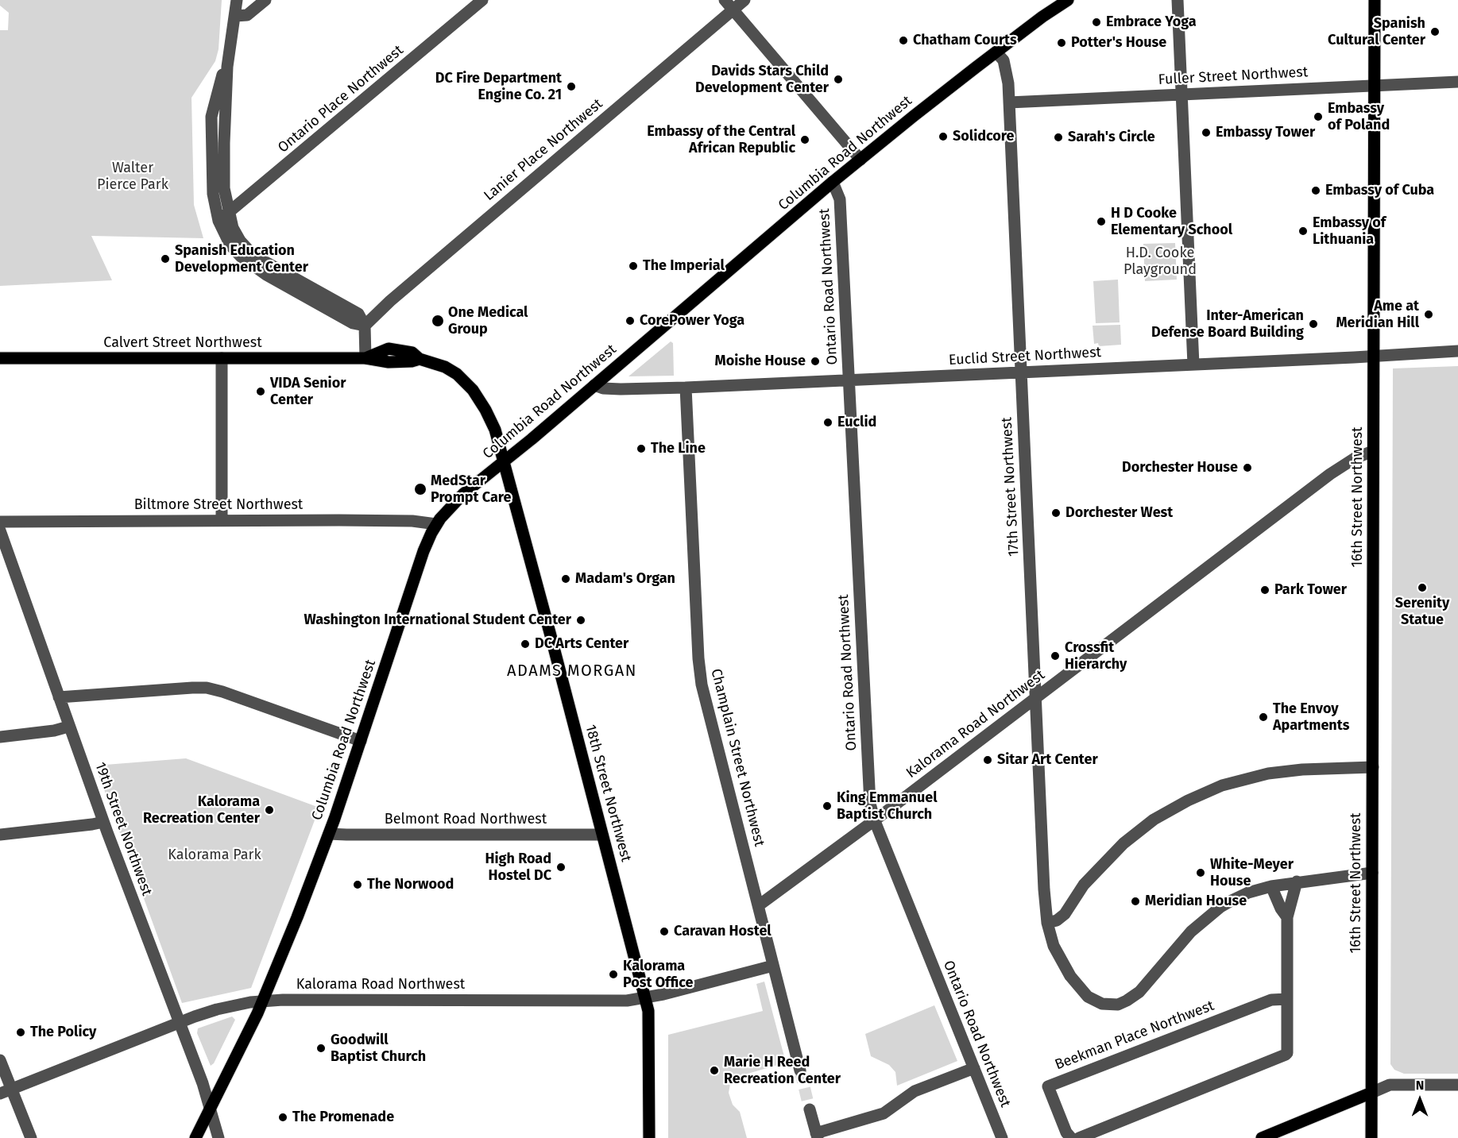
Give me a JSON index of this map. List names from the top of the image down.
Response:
{
  "streets": {
    "main road": [
      "Columbia Road Northwest",
      "Calvert Street Northwest",
      "16th Street Northwest",
      "18th Street Northwest"
    ],
    "street": [
      "Fuller Street Northwest",
      "Ontario Place Northwest",
      "Lanier Place Northwest",
      "Ontario Road Northwest",
      "Euclid Street Northwest",
      "17th Street Northwest",
      "Biltmore Street Northwest",
      "Kalorama Road Northwest",
      "Champlain Street Northwest",
      "Belmont Road Northwest",
      "19th Street Northwest",
      "Beekman Place Northwest"
    ]
  },
  "crossings": [
    ["Fuller Street Northwest", "17th Street Northwest"],
    ["Fuller Street Northwest", "16th Street Northwest"],
    ["Columbia Road Northwest", "Ontario Road Northwest"],
    ["Columbia Road Northwest", "Euclid Street Northwest"],
    ["Columbia Road Northwest", "17th Street Northwest"],
    ["Columbia Road Northwest", "Biltmore Street Northwest"],
    ["Columbia Road Northwest", "Kalorama Road Northwest"],
    ["Columbia Road Northwest", "18th Street Northwest"],
    ["Columbia Road Northwest", "Belmont Road Northwest"],
    ["Columbia Road Northwest", "19th Street Northwest"],
    ["Ontario Road Northwest", "Euclid Street Northwest"],
    ["Ontario Road Northwest", "Kalorama Road Northwest"],
    ["Calvert Street Northwest", "18th Street Northwest"],
    ["Euclid Street Northwest", "17th Street Northwest"],
    ["Euclid Street Northwest", "16th Street Northwest"],
    ["Euclid Street Northwest", "Champlain Street Northwest"],
    ["17th Street Northwest", "16th Street Northwest"],
    ["17th Street Northwest", "Kalorama Road Northwest"],
    ["16th Street Northwest", "Kalorama Road Northwest"],
    ["Kalorama Road Northwest", "Champlain Street Northwest"],
    ["Kalorama Road Northwest", "18th Street Northwest"],
    ["Kalorama Road Northwest", "19th Street Northwest"],
    ["18th Street Northwest", "Belmont Road Northwest"]
  ],
  "districts": ["ADAMS MORGAN"],
  "parks": ["Walter Pierce Park", "H.D. Cooke Playground", "Kalorama Park"],
  "places": [
    "Embrace Yoga",
    "Spanish Cultural Center",
    "Chatham Courts",
    "Potter's House",
    "Davids Stars Child Development Center",
    "DC Fire Department Engine Co. 21",
    "Embassy of Poland",
    "Embassy Tower",
    "Solidcore",
    "Sarah's Circle",
    "Embassy of the Central African Republic",
    "Embassy of Cuba",
    "H D Cooke Elementary School",
    "Embassy of Lithuania",
    "Spanish Education Development Center",
    "The Imperial",
    "Ame at Meridian Hill",
    "One Medical Group",
    "CorePower Yoga",
    "Inter-American Defense Board Building",
    "Moishe House",
    "VIDA Senior Center",
    "Euclid",
    "The Line",
    "Dorchester House",
    "MedStar Prompt Care",
    "Dorchester West",
    "Madam's Organ",
    "Serenity Statue",
    "Park Tower",
    "Washington International Student Center",
    "DC Arts Center",
    "Crossfit Hierarchy",
    "The Envoy Apartments",
    "Sitar Art Center",
    "King Emmanuel Baptist Church",
    "Kalorama Recreation Center",
    "High Road Hostel DC",
    "White-Meyer House",
    "The Norwood",
    "Meridian House",
    "Caravan Hostel",
    "Kalorama Post Office",
    "The Policy",
    "Goodwill Baptist Church",
    "Marie H Reed Recreation Center",
    "The Promenade"
  ],
  "north": "top"
}
